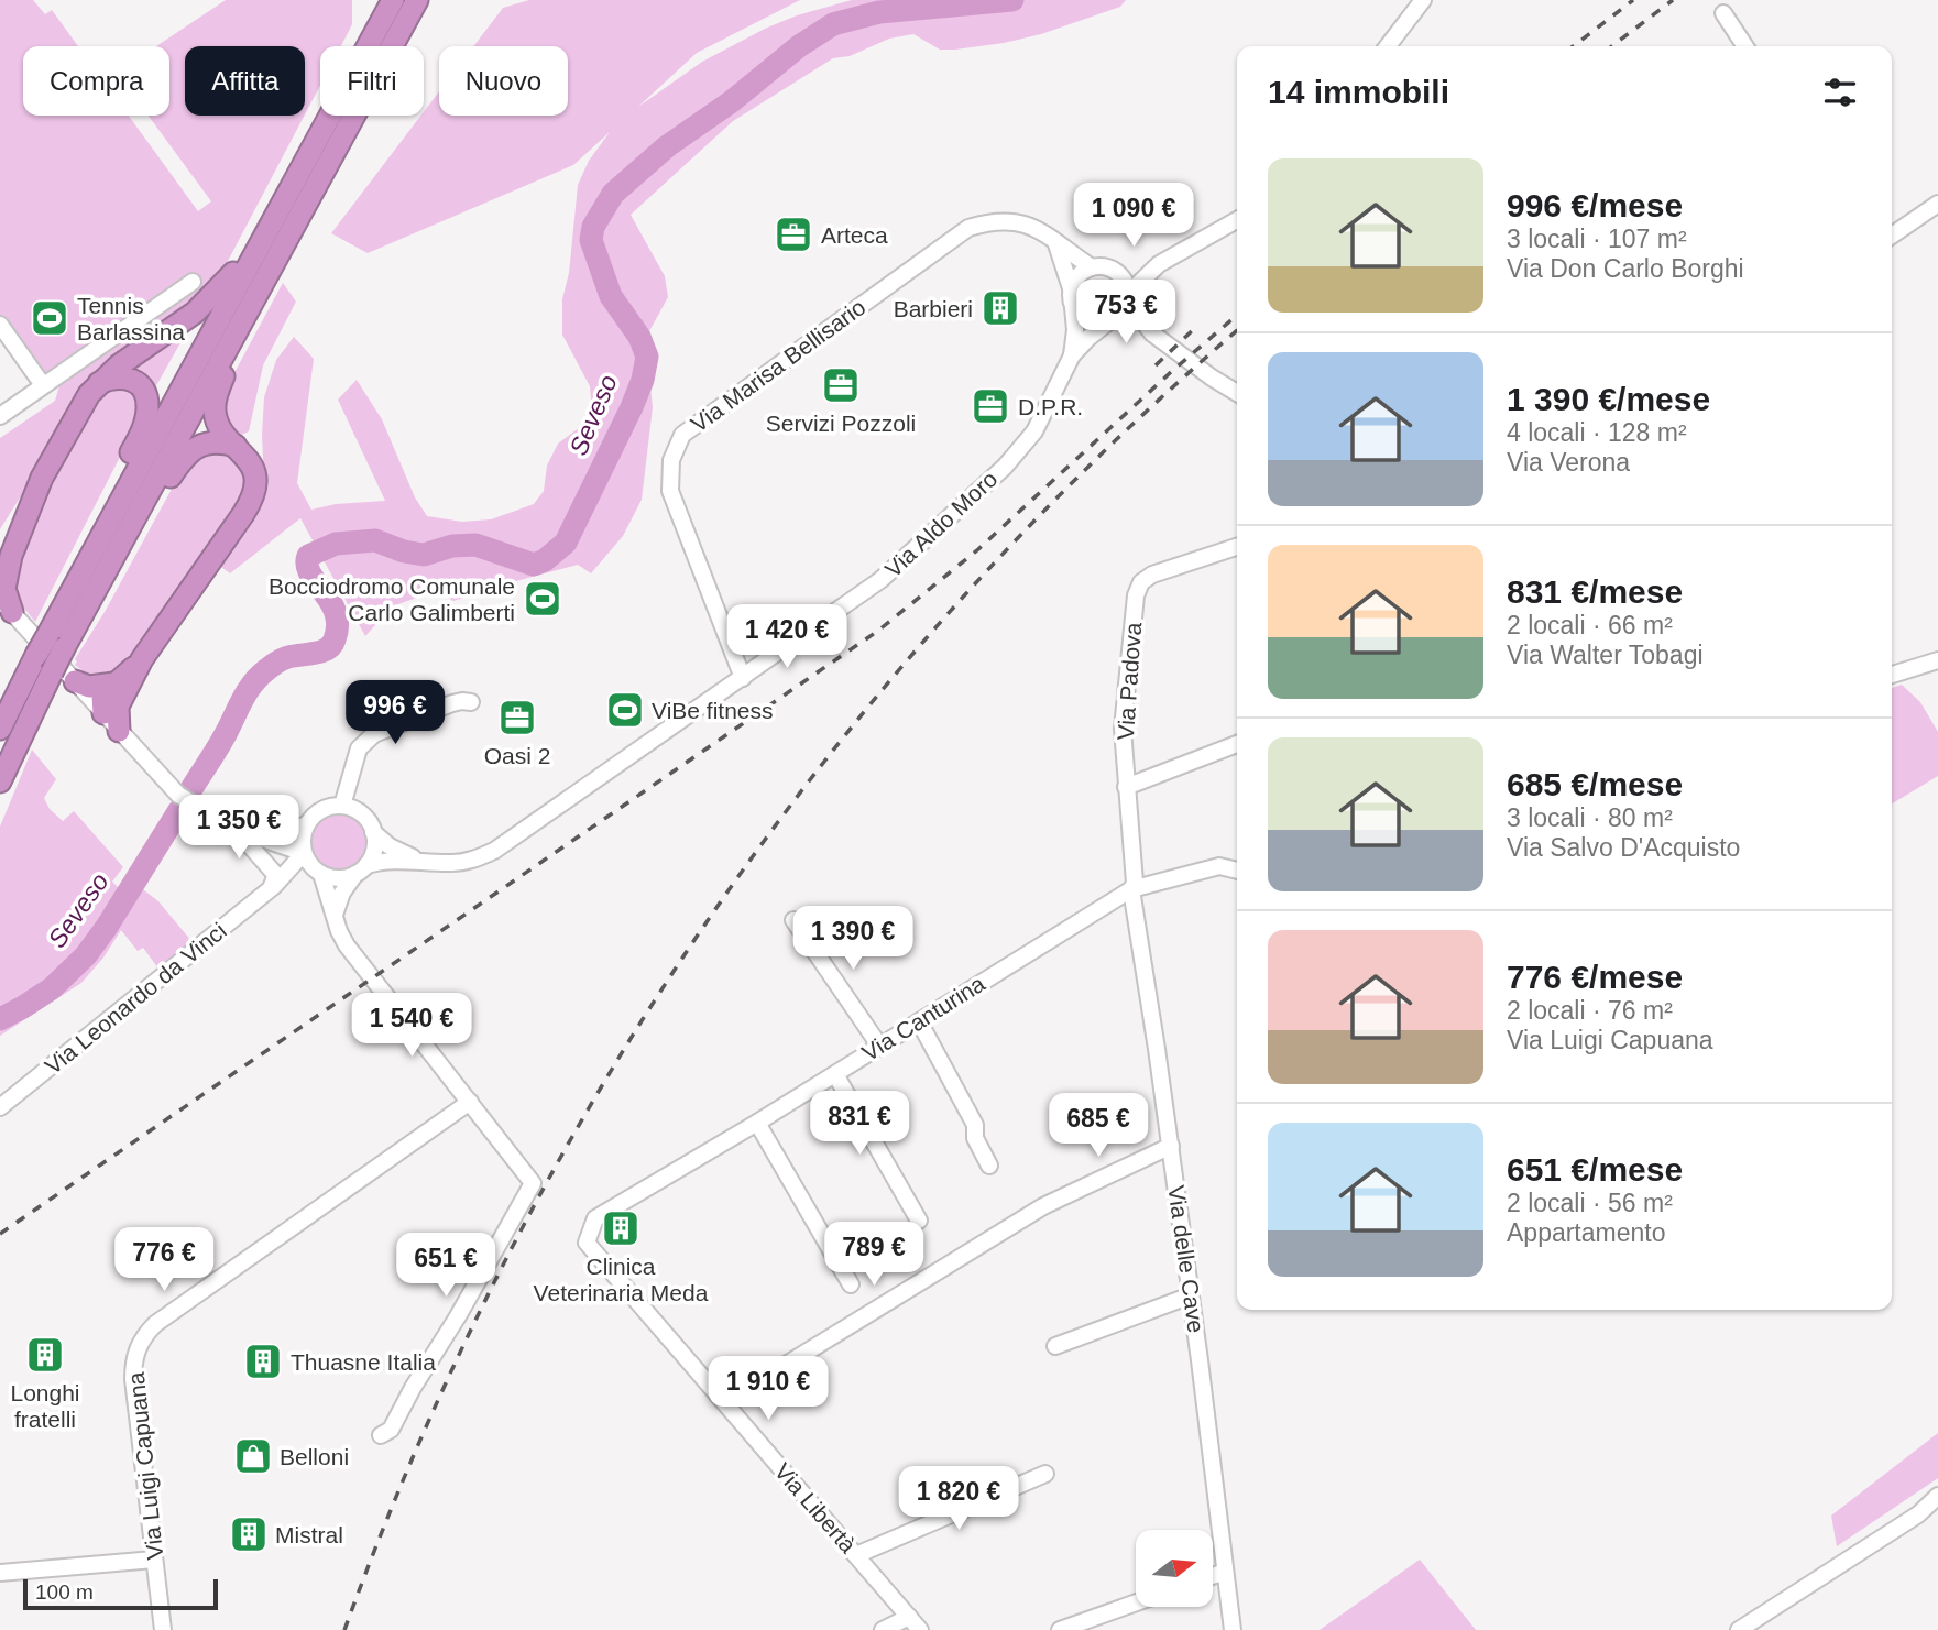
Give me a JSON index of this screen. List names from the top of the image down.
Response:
{
  "streets": {
    "street": [
      "Via Marisa Bellisario",
      "Via Aldo Moro",
      "Via Padova",
      "Via Leonardo da Vinci",
      "Via Canturina",
      "Via delle Cave",
      "Via Luigi Capuana",
      "Via Libertà"
    ]
  },
  "crossings": [
    ["Via Marisa Bellisario", "Via Aldo Moro"],
    ["Via Padova", "Via Canturina"],
    ["Via Padova", "Via delle Cave"],
    ["Via Canturina", "Via delle Cave"],
    ["Via Canturina", "Via Libertà"]
  ],
  "water": ["Seveso"],
  "places": {
    "office": [
      "Arteca",
      "Servizi Pozzoli",
      "D.P.R.",
      "Oasi 2"
    ],
    "building": [
      "Barbieri",
      "Clinica Veterinaria Meda",
      "Longhi fratelli",
      "Thuasne Italia",
      "Mistral"
    ],
    "sports": ["Tennis Barlassina", "Bocciodromo Comunale Carlo Galimberti", "ViBe fitness"],
    "shop": ["Belloni"]
  },
  "scale_bar": "100 m",
  "north": "right",
  "page": {
    "chip": [
      "Compra",
      "Affitta",
      "Filtri",
      "Nuovo"
    ],
    "heading": "14 immobili",
    "list": [
      {
        "name": "996 €/mese",
        "note": "3 locali · 107 m² · Via Don Carlo Borghi"
      },
      {
        "name": "1 390 €/mese",
        "note": "4 locali · 128 m² · Via Verona"
      },
      {
        "name": "831 €/mese",
        "note": "2 locali · 66 m² · Via Walter Tobagi"
      },
      {
        "name": "685 €/mese",
        "note": "3 locali · 80 m² · Via Salvo D'Acquisto"
      },
      {
        "name": "776 €/mese",
        "note": "2 locali · 76 m² · Via Luigi Capuana"
      },
      {
        "name": "651 €/mese",
        "note": "2 locali · 56 m² · Appartamento"
      }
    ],
    "price": [
      "1 090 €",
      "753 €",
      "1 420 €",
      "996 €",
      "1 350 €",
      "1 390 €",
      "1 540 €",
      "831 €",
      "685 €",
      "789 €",
      "776 €",
      "651 €",
      "1 910 €",
      "1 820 €"
    ],
    "scale": "100 m"
  }
}
